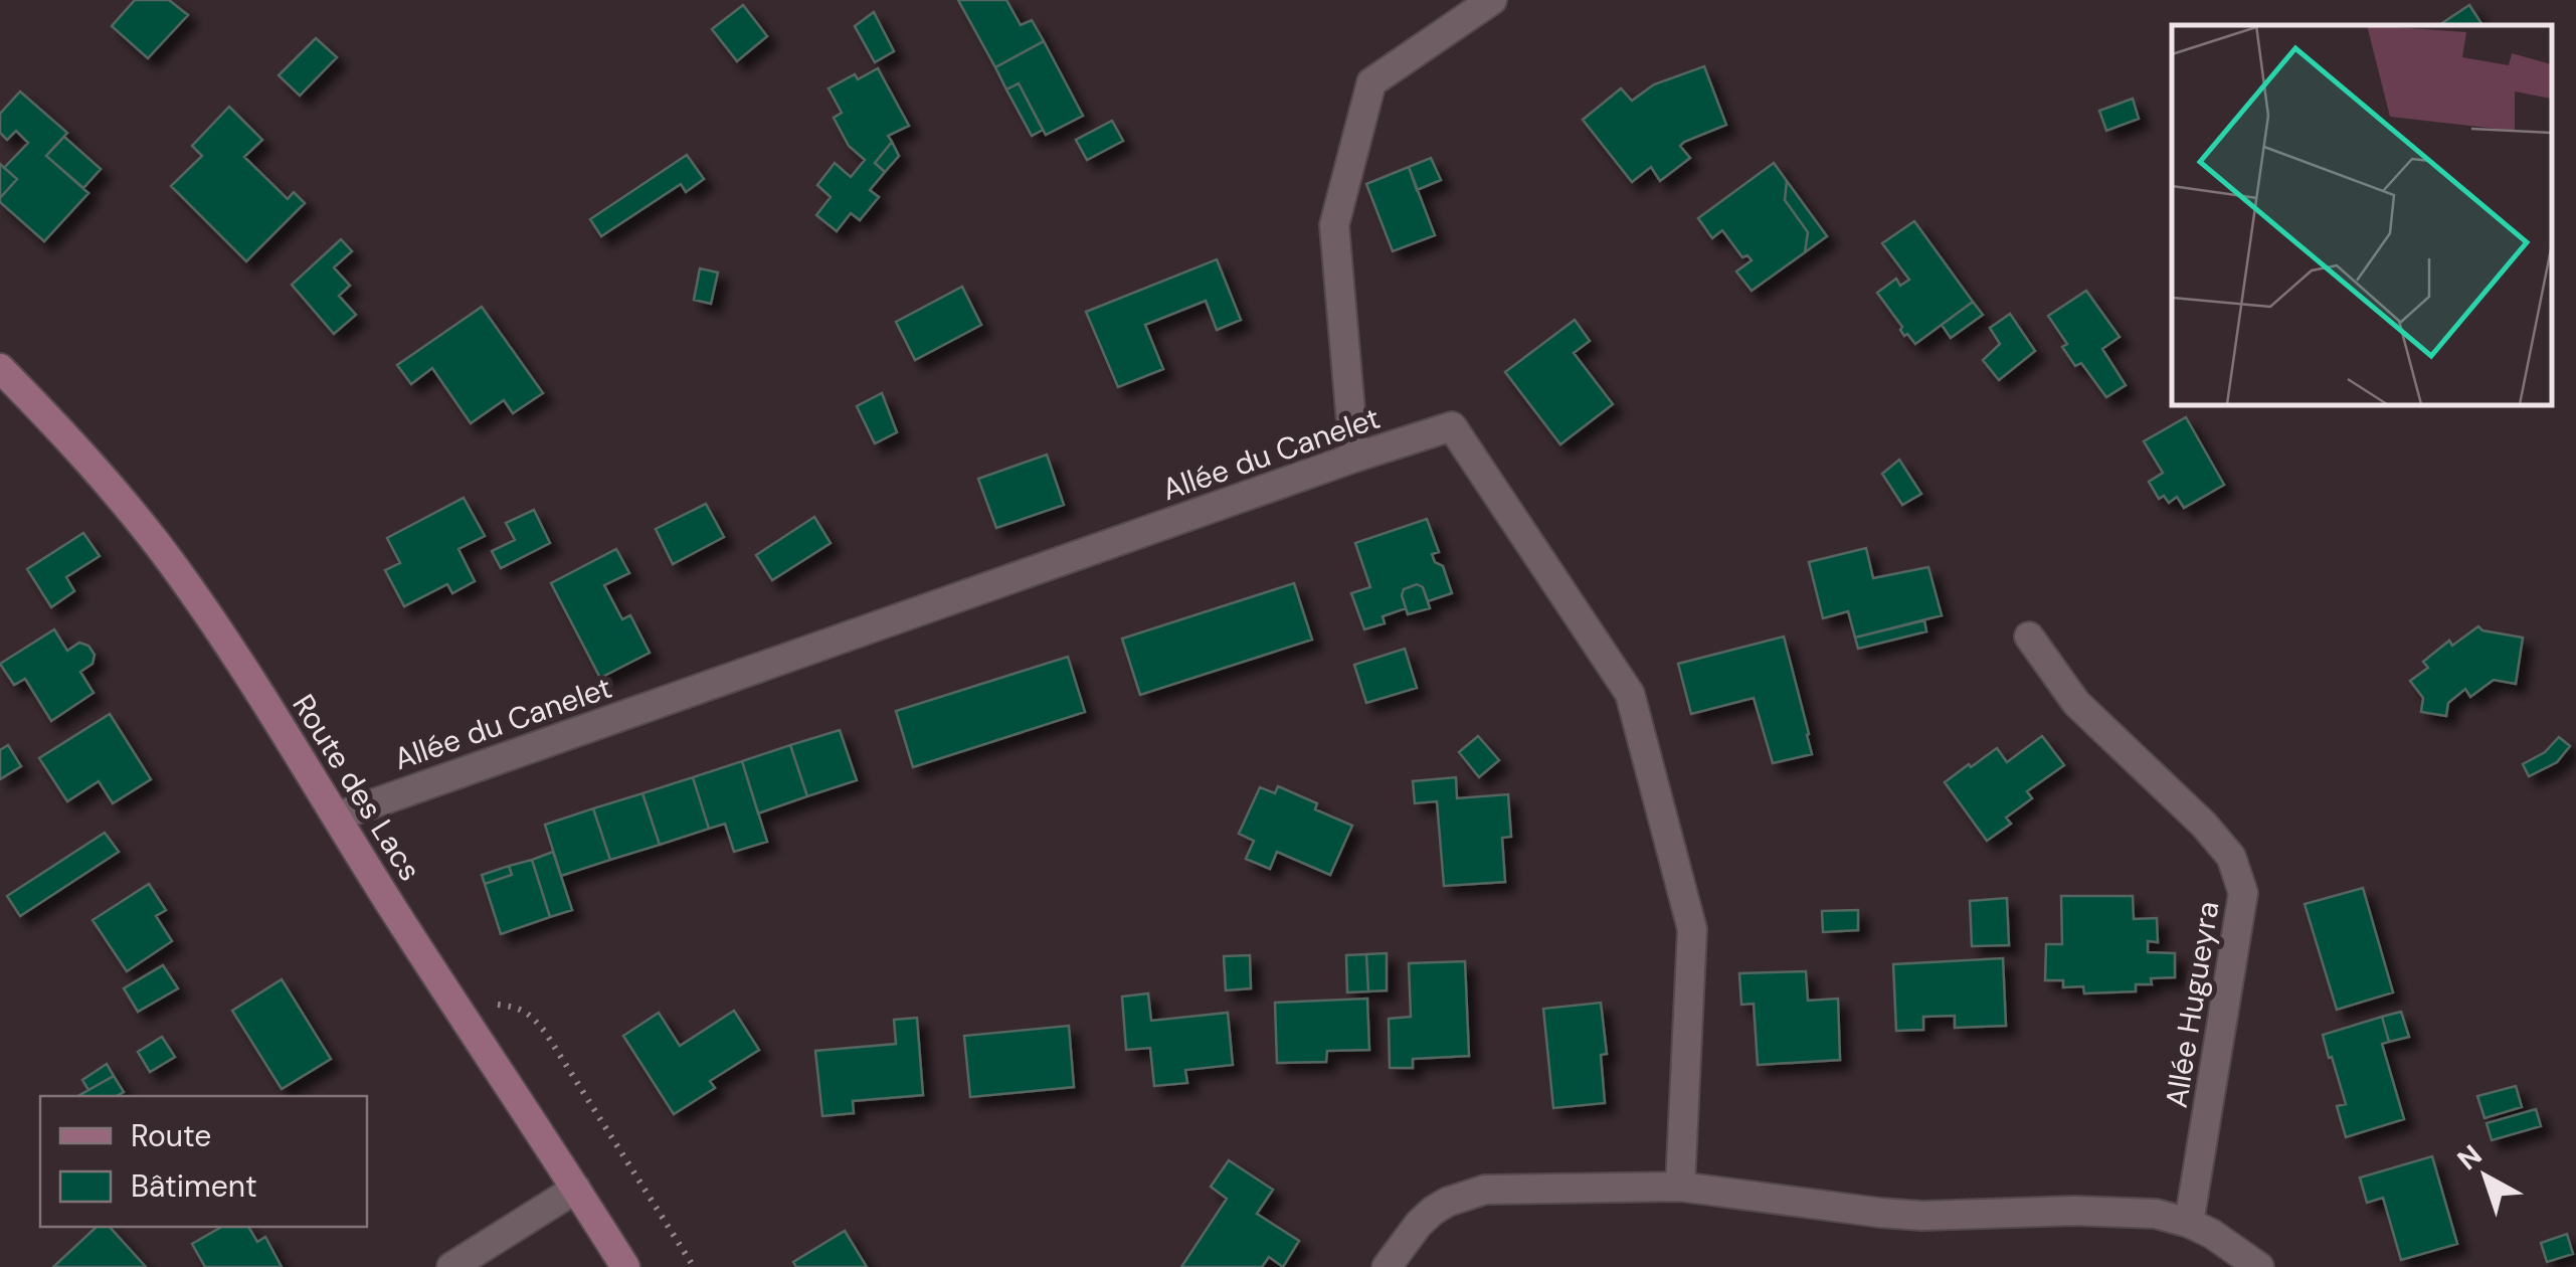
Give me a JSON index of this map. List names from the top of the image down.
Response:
{
  "streets": {
    "main road": ["Route des Lacs"],
    "street": ["Allée du Canelet", "Allée Hugueyra"]
  },
  "crossings": [
    ["Allée du Canelet", "Route des Lacs"]
  ],
  "legend": ["Route", "Bâtiment"],
  "north": "top left"
}
